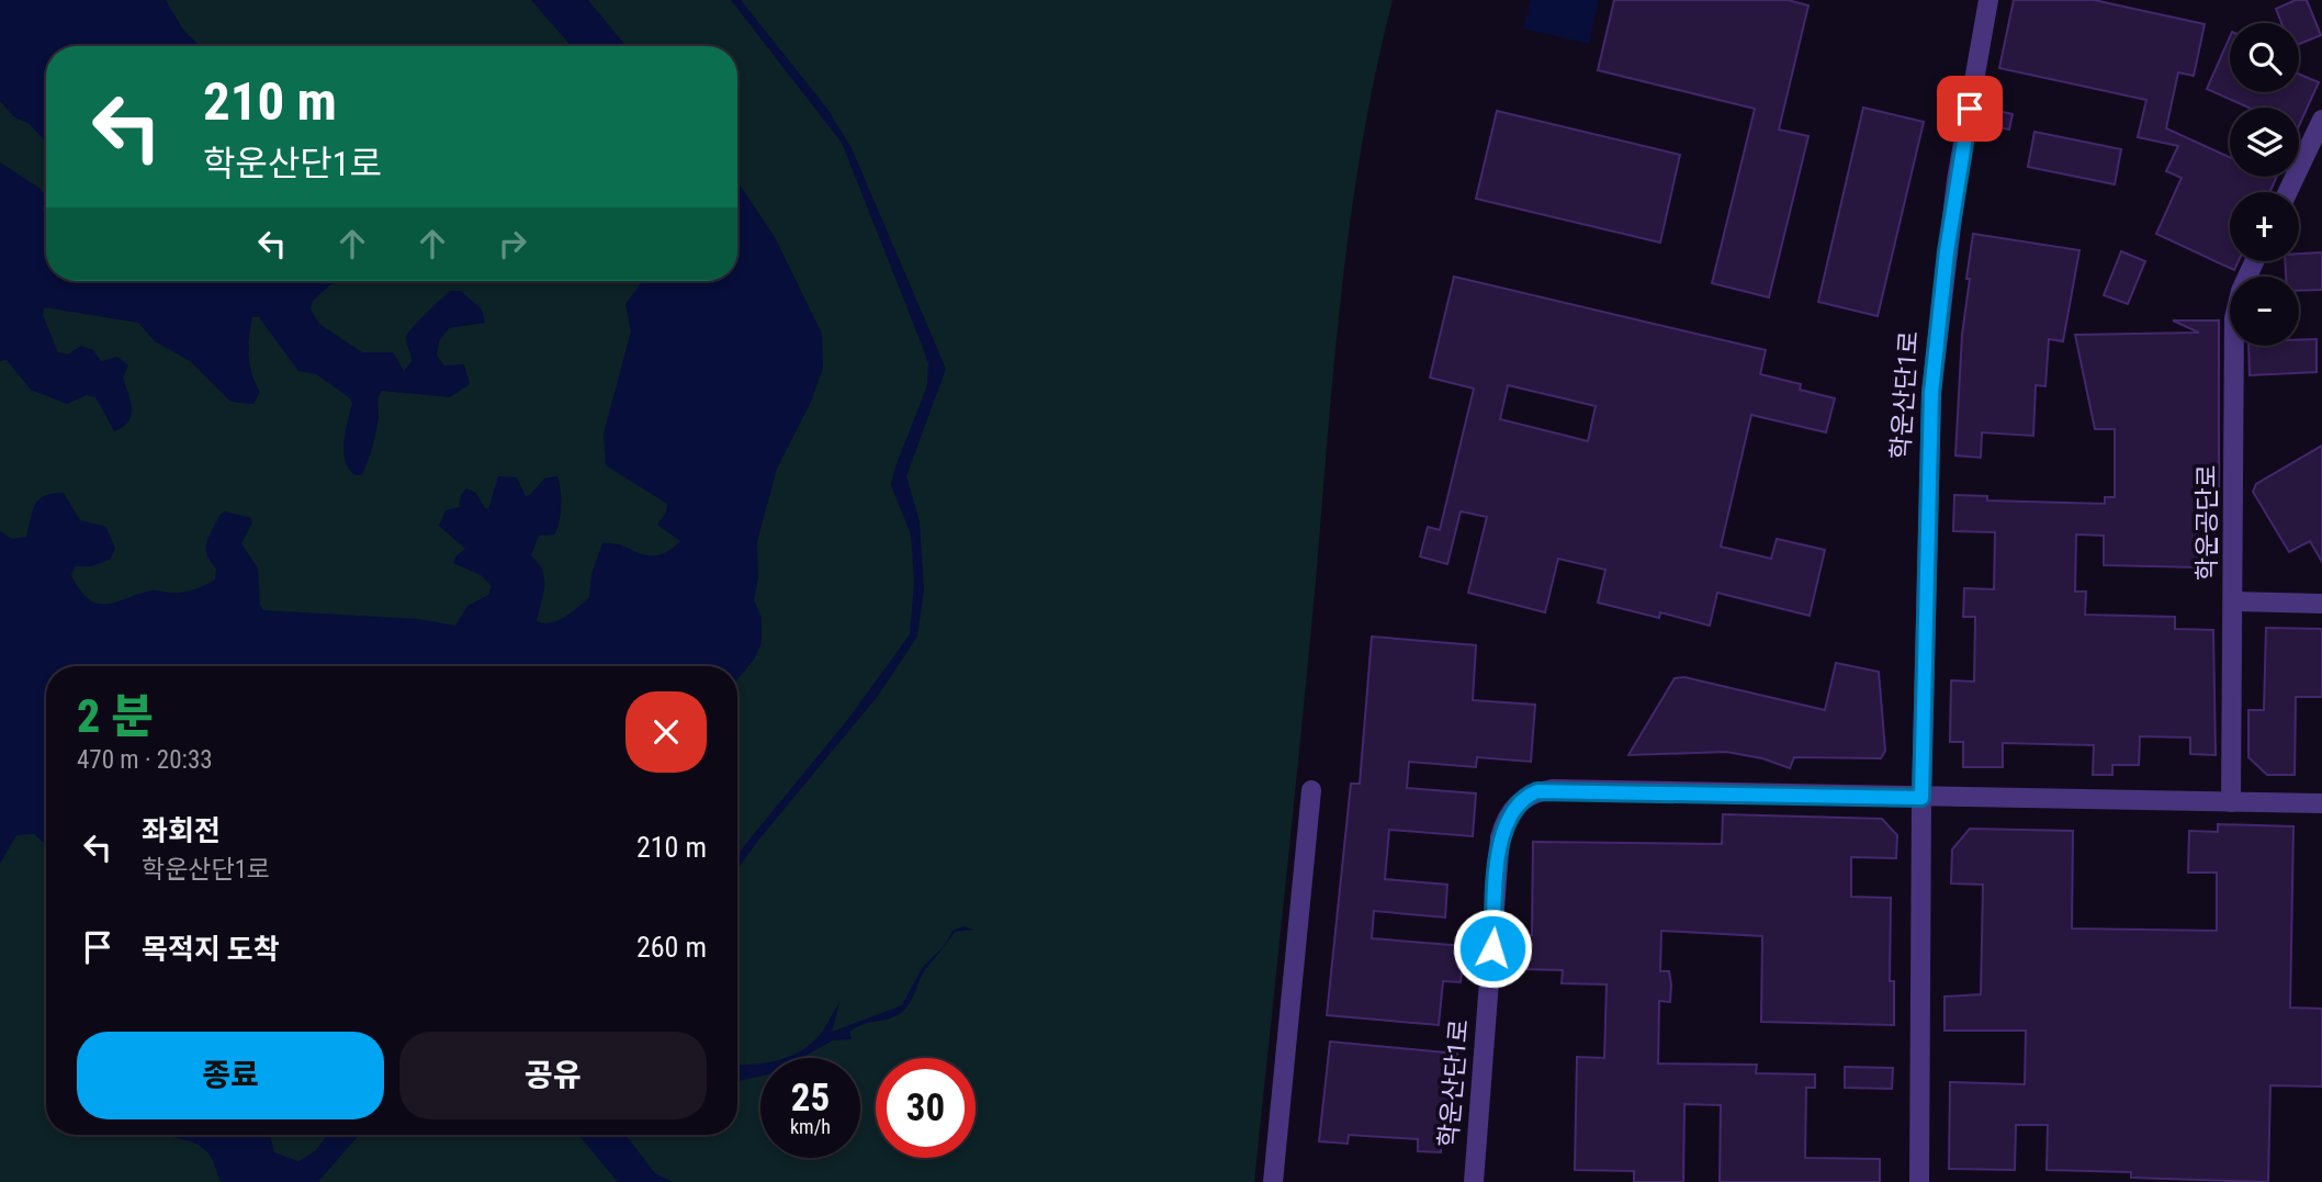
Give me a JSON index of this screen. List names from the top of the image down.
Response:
{
  "streets": {
    "street": ["학운산단1로", "학운공단로"]
  },
  "crossings": [
    ["학운산단1로", "학운공단로"]
  ],
  "page": {
    "map_buttons": ["+", "−"],
    "turn": ["210 m", "학운산단1로"],
    "heading": ["2 분", "470 m · 20:33"],
    "list": [
      {
        "name": "좌회전",
        "note": "학운산단1로",
        "value": "210 m"
      },
      {
        "name": "목적지 도착",
        "value": "260 m"
      }
    ],
    "buttons": ["종료", "공유"],
    "speed": "25 km/h",
    "limit": "30"
  }
}
